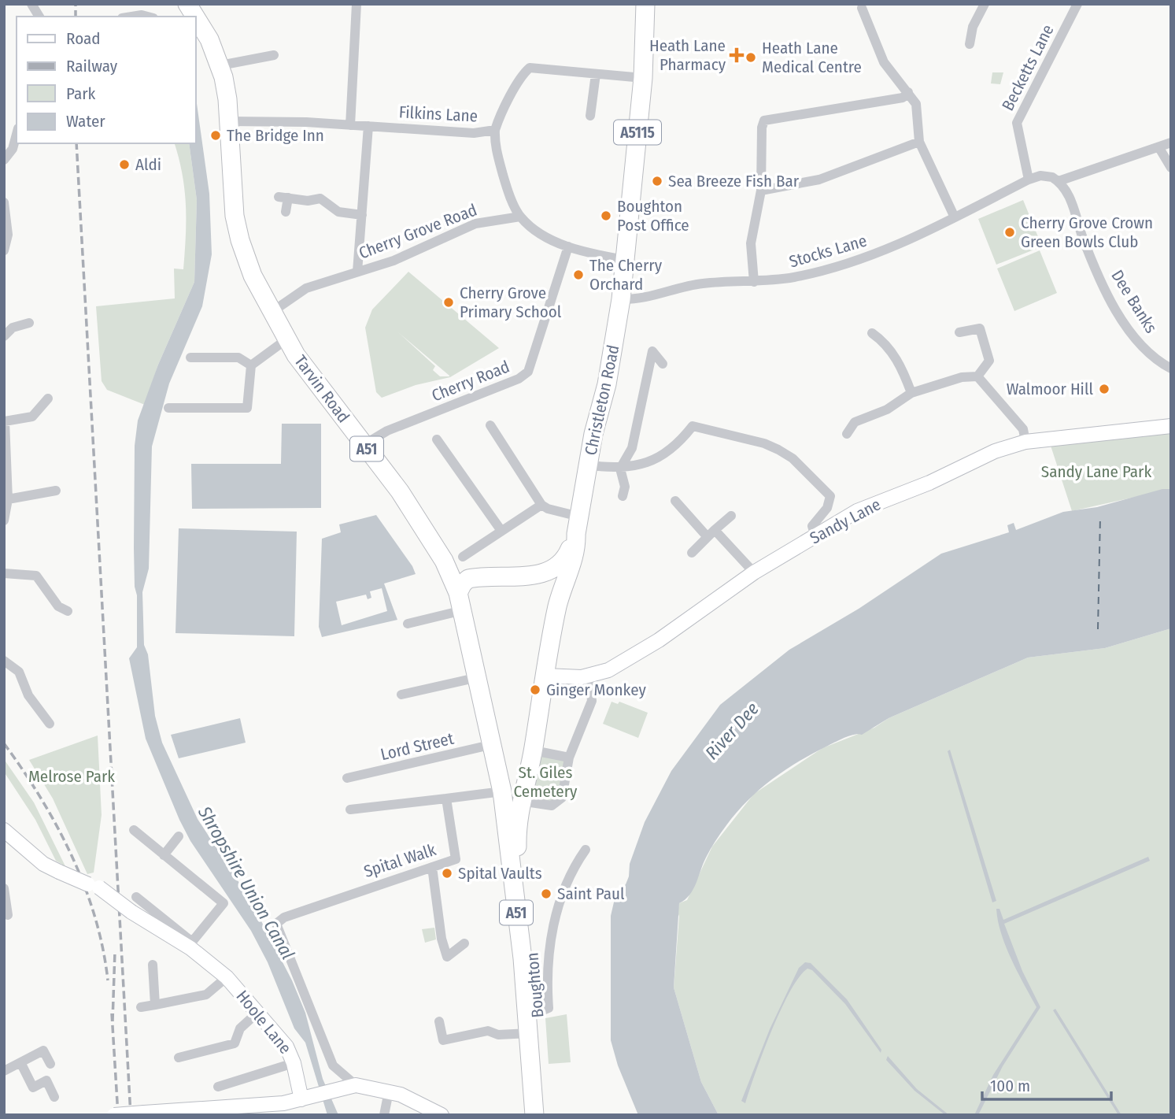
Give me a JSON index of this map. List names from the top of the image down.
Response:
{
  "streets": {
    "highway": [
      "A5115",
      "Tarvin Road",
      "Christleton Road",
      "A51",
      "Boughton"
    ],
    "street": [
      "Becketts Lane",
      "Filkins Lane",
      "Cherry Grove Road",
      "Stocks Lane",
      "Dee Banks",
      "Cherry Road",
      "Sandy Lane",
      "Lord Street",
      "Spital Walk",
      "Hoole Lane"
    ]
  },
  "crossings": [
    ["Becketts Lane", "Stocks Lane"],
    ["Filkins Lane", "Tarvin Road"],
    ["Filkins Lane", "Christleton Road"],
    ["A5115", "Christleton Road"],
    ["Cherry Grove Road", "Tarvin Road"],
    ["Stocks Lane", "Christleton Road"],
    ["Cherry Road", "Tarvin Road"],
    ["Tarvin Road", "Lord Street"],
    ["Tarvin Road", "Boughton"],
    ["Christleton Road", "Sandy Lane"],
    ["Christleton Road", "Boughton"]
  ],
  "water": ["River Dee", "Shropshire Union Canal"],
  "parks": ["Sandy Lane Park", "St. Giles Cemetery", "Melrose Park"],
  "places": {
    "health": ["Heath Lane Pharmacy"],
    "other": [
      "Heath Lane Medical Centre",
      "The Bridge Inn",
      "Aldi",
      "Sea Breeze Fish Bar",
      "Boughton Post Office",
      "Cherry Grove Crown Green Bowls Club",
      "The Cherry Orchard",
      "Cherry Grove Primary School",
      "Walmoor Hill",
      "Ginger Monkey",
      "Spital Vaults",
      "Saint Paul"
    ]
  },
  "legend": [
    "Road",
    "Railway",
    "Park",
    "Water"
  ],
  "scale_bar": "100 m"
}
